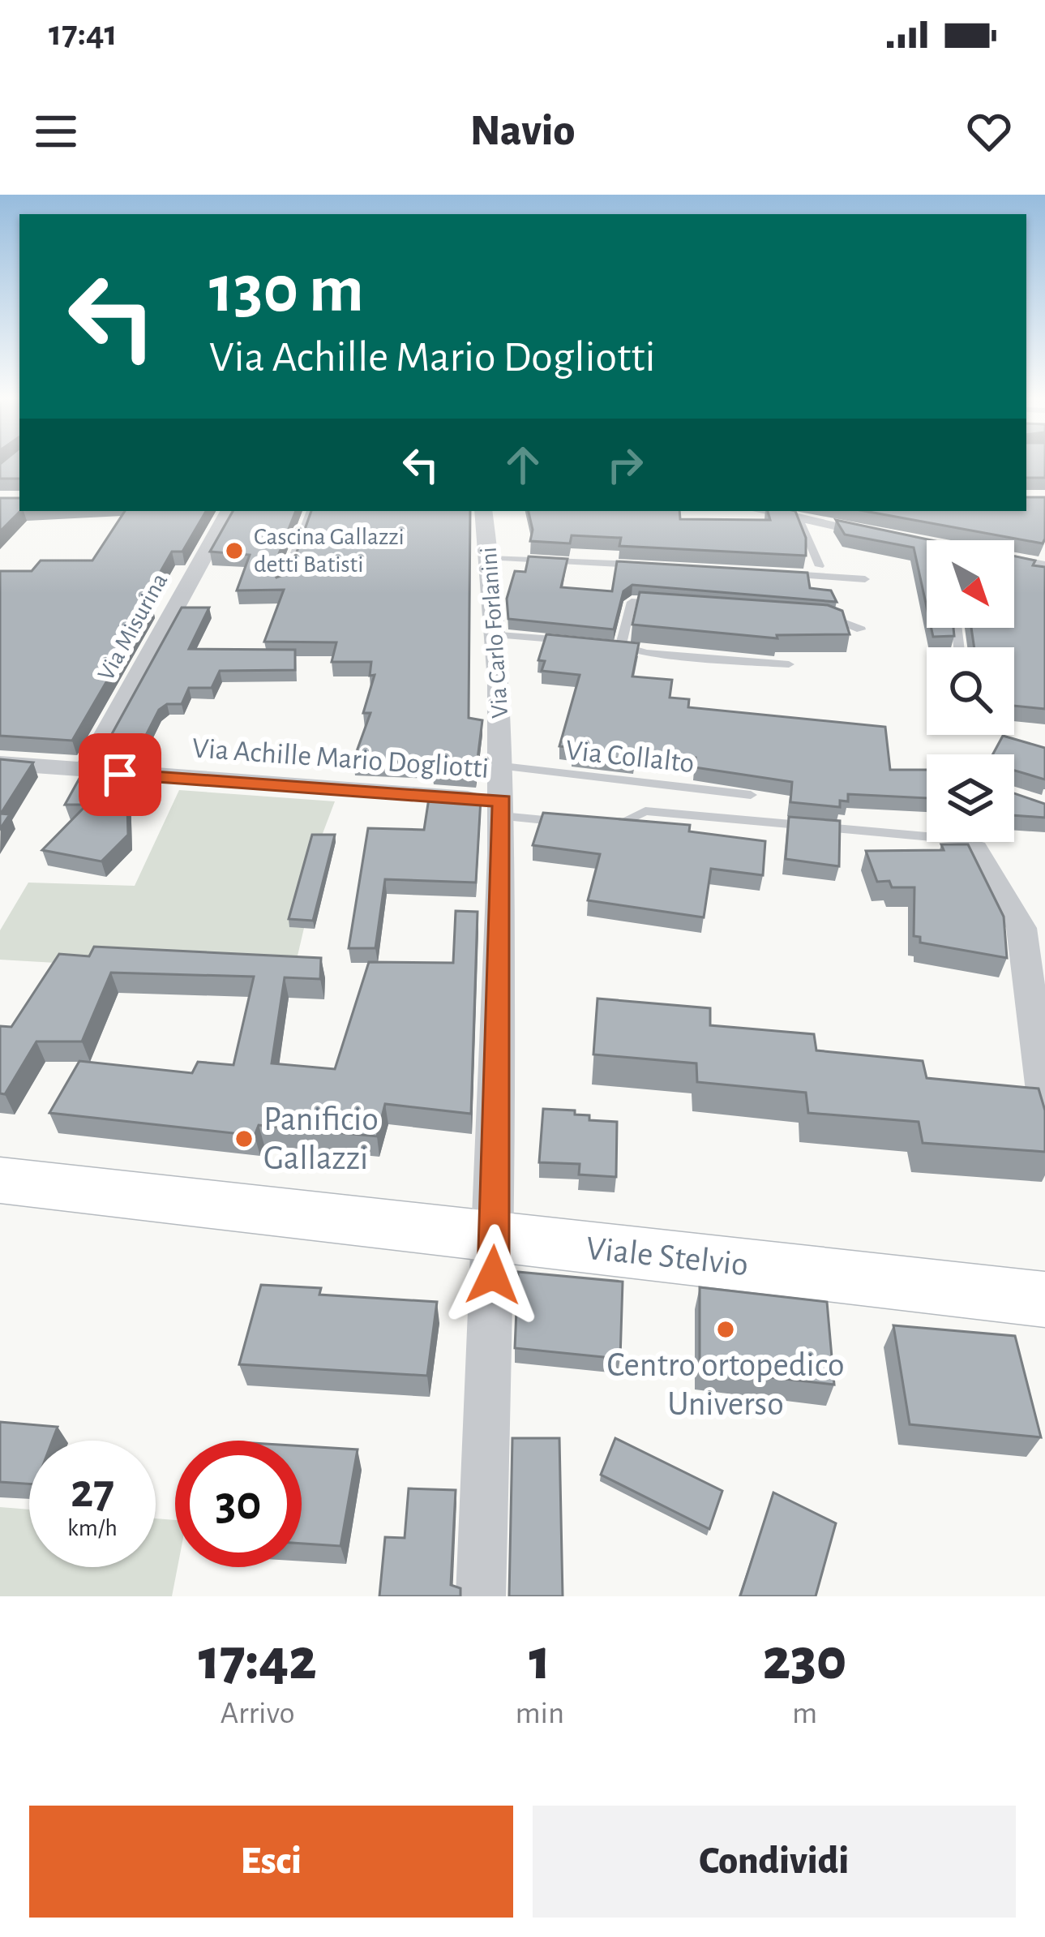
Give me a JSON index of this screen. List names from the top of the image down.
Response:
{
  "streets": {
    "street": [
      "Via Misurina",
      "Via Carlo Forlanini",
      "Via Achille Mario Dogliotti",
      "Viale Stelvio"
    ],
    "lane": ["Via Collalto"]
  },
  "crossings": [
    ["Via Misurina", "Via Achille Mario Dogliotti"],
    ["Via Carlo Forlanini", "Via Collalto"],
    ["Via Carlo Forlanini", "Via Achille Mario Dogliotti"],
    ["Via Carlo Forlanini", "Viale Stelvio"]
  ],
  "places": ["Cascina Gallazzi detti Batisti", "Panificio Gallazzi", "Centro ortopedico Universo"],
  "north": "bottom right",
  "page": {
    "status": "17:41",
    "header": "Navio",
    "turn": ["130 m", "Via Achille Mario Dogliotti"],
    "speed": "27 km/h",
    "limit": "30",
    "eta": [
      "17:42",
      "Arrivo",
      "1",
      "min",
      "230",
      "m"
    ],
    "buttons": ["Esci", "Condividi"]
  }
}
